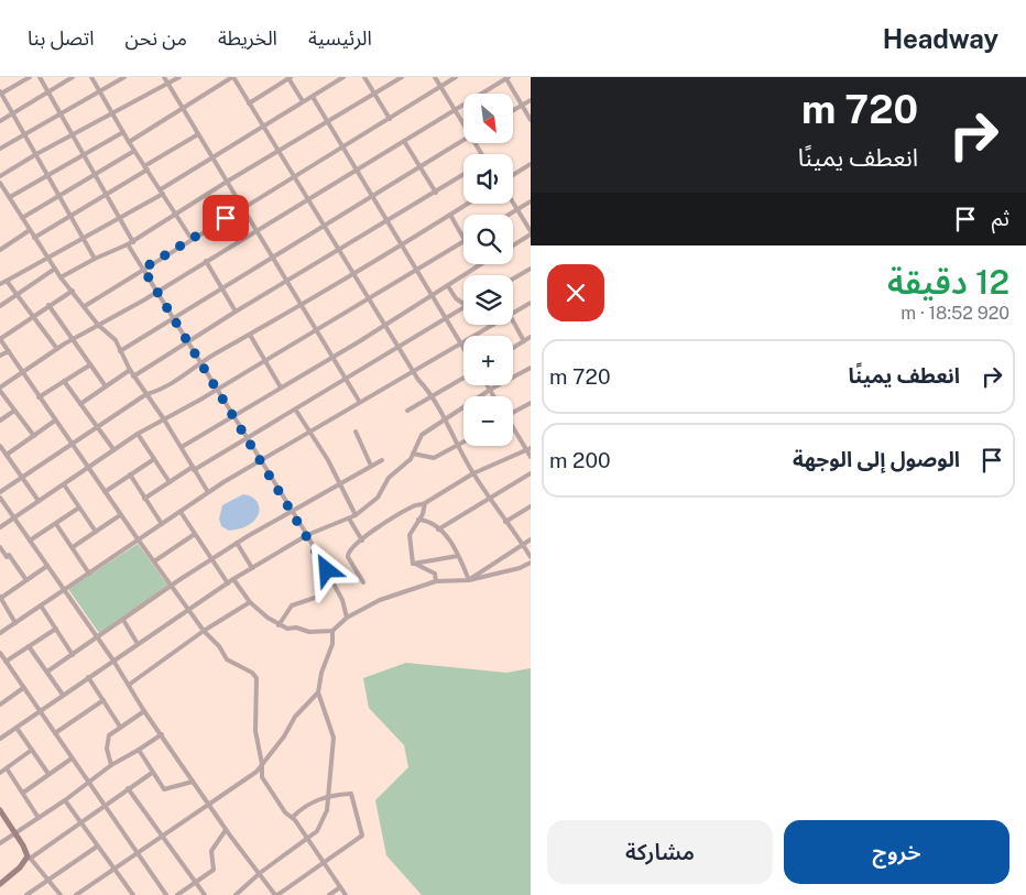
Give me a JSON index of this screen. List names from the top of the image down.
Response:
{
  "north": "bottom right",
  "page": {
    "header": "Headway",
    "nav": [
      "الرئيسية",
      "الخريطة",
      "من نحن",
      "اتصل بنا"
    ],
    "turn": ["720 m", "انعطف يمينًا"],
    "map_buttons": ["+", "−"],
    "then": "ثم",
    "heading": ["12 دقيقة", "920 m · 18:52"],
    "list": [
      {
        "name": "انعطف يمينًا",
        "value": "720 m"
      },
      {
        "name": "الوصول إلى الوجهة",
        "value": "200 m"
      }
    ],
    "buttons": ["خروج", "مشاركة"]
  }
}
